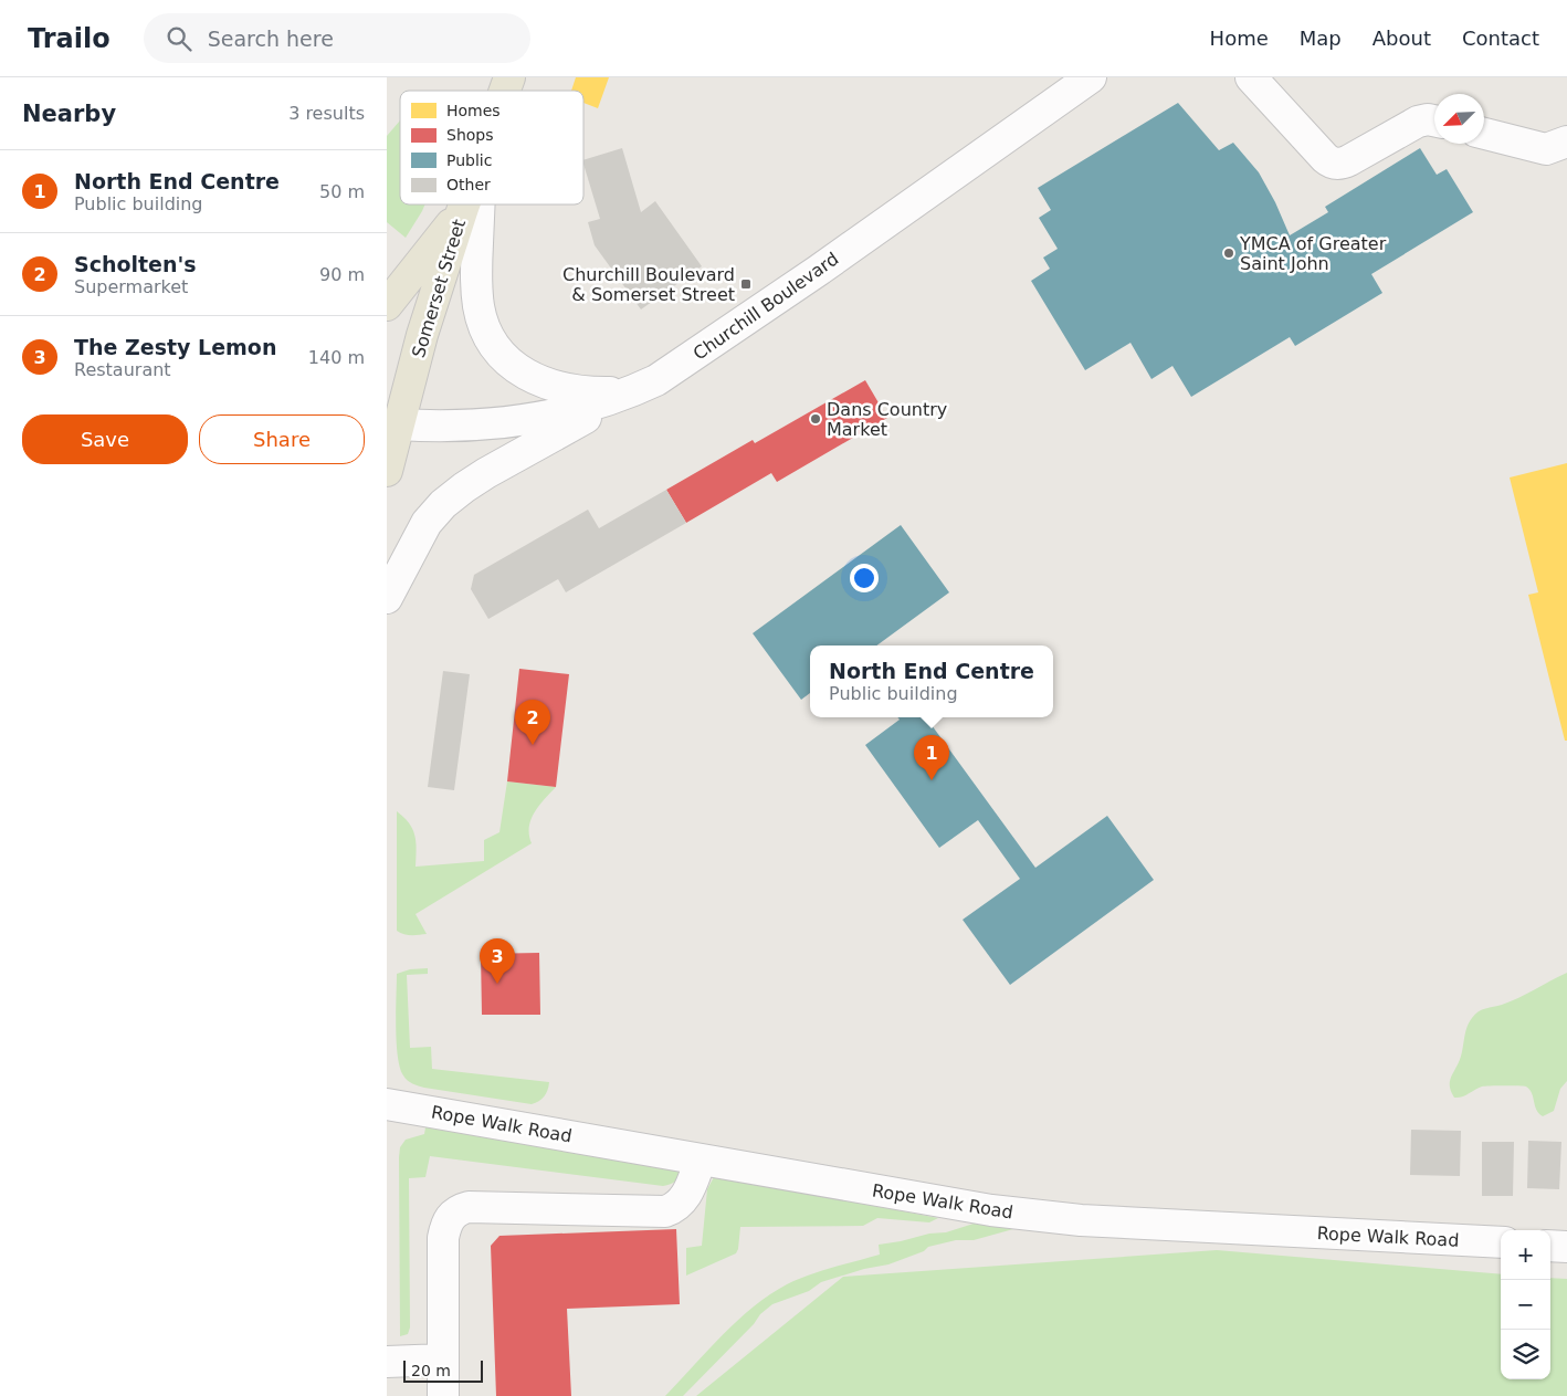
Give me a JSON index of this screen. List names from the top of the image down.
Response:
{
  "streets": {
    "main road": ["Somerset Street"],
    "street": ["Churchill Boulevard", "Rope Walk Road"]
  },
  "crossings": [
    ["Somerset Street", "Churchill Boulevard"]
  ],
  "places": {
    "other": ["YMCA of Greater Saint John", "Dans Country Market"],
    "transit": ["Churchill Boulevard & Somerset Street"]
  },
  "legend": [
    "Homes",
    "Shops",
    "Public",
    "Other"
  ],
  "scale_bar": "20 m",
  "north": "bottom left",
  "page": {
    "header": "Trailo",
    "search": "Search here",
    "nav": [
      "Home",
      "Map",
      "About",
      "Contact"
    ],
    "heading": ["Nearby", "3 results"],
    "list": [
      {
        "mark": "1",
        "name": "North End Centre",
        "note": "Public building",
        "value": "50 m"
      },
      {
        "mark": "2",
        "name": "Scholten's",
        "note": "Supermarket",
        "value": "90 m"
      },
      {
        "mark": "3",
        "name": "The Zesty Lemon",
        "note": "Restaurant",
        "value": "140 m"
      }
    ],
    "buttons": ["Save", "Share"],
    "popup": ["North End Centre", "Public building"],
    "pins": ["2", "1", "3"],
    "map_buttons": ["+", "−"],
    "scale": "20 m"
  }
}
